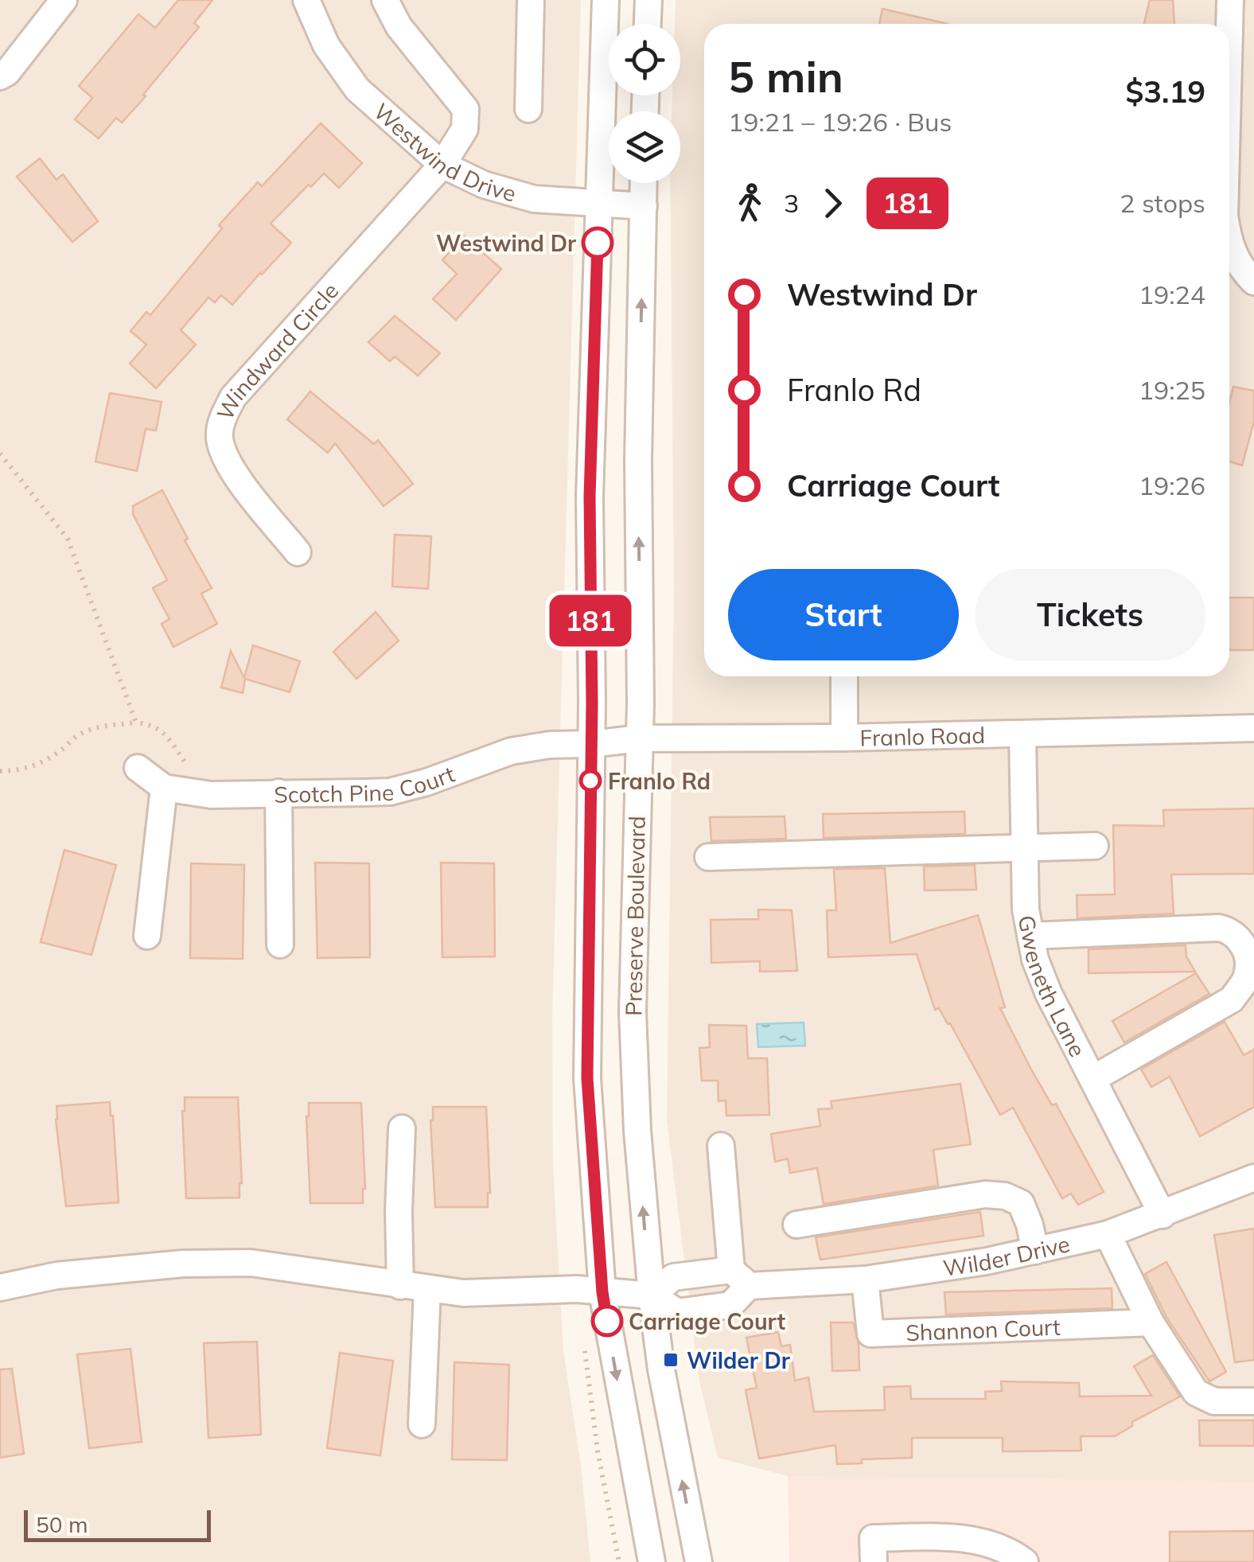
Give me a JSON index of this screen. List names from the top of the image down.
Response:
{
  "streets": {
    "street": [
      "Westwind Drive",
      "Windward Circle",
      "Franlo Road",
      "Scotch Pine Court",
      "Preserve Boulevard",
      "Gweneth Lane",
      "Wilder Drive",
      "Shannon Court"
    ]
  },
  "crossings": [
    ["Westwind Drive", "Windward Circle"],
    ["Westwind Drive", "Preserve Boulevard"],
    ["Franlo Road", "Scotch Pine Court"],
    ["Franlo Road", "Preserve Boulevard"],
    ["Franlo Road", "Gweneth Lane"],
    ["Scotch Pine Court", "Preserve Boulevard"],
    ["Preserve Boulevard", "Wilder Drive"],
    ["Gweneth Lane", "Wilder Drive"],
    ["Wilder Drive", "Shannon Court"]
  ],
  "places": {
    "other": ["Westwind Dr", "Franlo Rd", "Carriage Court"],
    "transit": ["Wilder Dr"]
  },
  "lines": ["bus line 181"],
  "scale_bar": "50 m",
  "page": {
    "on_map": "181",
    "heading": ["5 min", "19:21 – 19:26 · Bus", "$3.19"],
    "legs": ["3", "181", "2 stops"],
    "list": [
      {
        "name": "Westwind Dr",
        "value": "19:24"
      },
      {
        "name": "Franlo Rd",
        "value": "19:25"
      },
      {
        "name": "Carriage Court",
        "value": "19:26"
      }
    ],
    "buttons": ["Start", "Tickets"],
    "scale": "50 m"
  }
}
